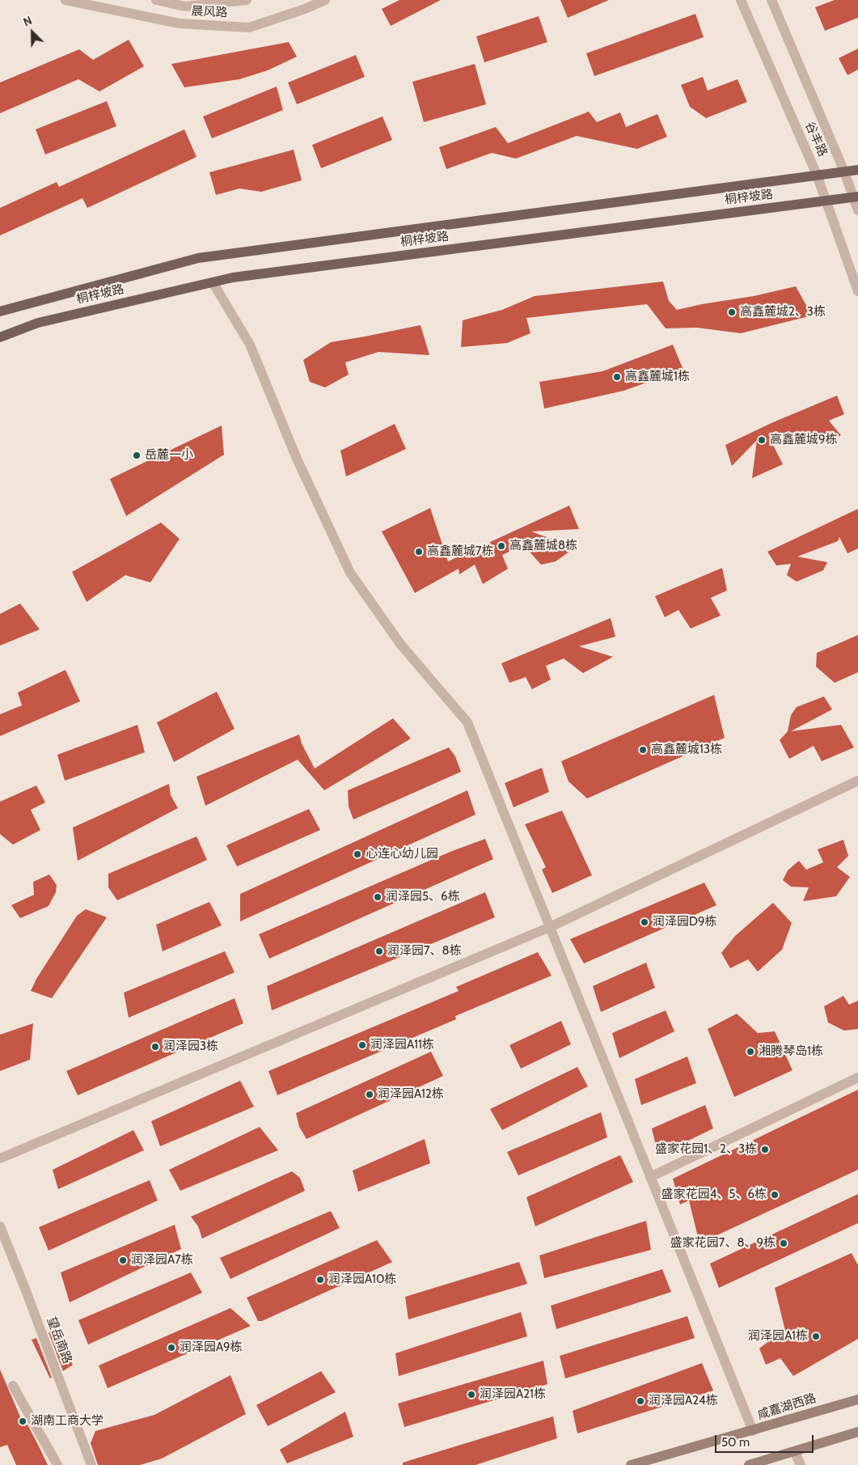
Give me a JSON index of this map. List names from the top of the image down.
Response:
{
  "streets": {
    "main road": ["桐梓坡路", "咸嘉湖西路"],
    "street": ["晨风路", "谷丰路", "望岳南路"]
  },
  "crossings": [
    ["谷丰路", "桐梓坡路"]
  ],
  "places": [
    "高鑫麓城2、3栋",
    "高鑫麓城1栋",
    "高鑫麓城9栋",
    "岳麓一小",
    "高鑫麓城8栋",
    "高鑫麓城7栋",
    "高鑫麓城13栋",
    "心连心幼儿园",
    "润泽园5、6栋",
    "润泽园D9栋",
    "润泽园7、8栋",
    "润泽园A11栋",
    "润泽园3栋",
    "湘腾琴岛1栋",
    "润泽园A12栋",
    "盛家花园1、2、3栋",
    "盛家花园4、5、6栋",
    "盛家花园7、8、9栋",
    "润泽园A7栋",
    "润泽园A10栋",
    "润泽园A1栋",
    "润泽园A9栋",
    "润泽园A21栋",
    "润泽园A24栋",
    "湖南工商大学"
  ],
  "scale_bar": "50 m",
  "north": "top left"
}
